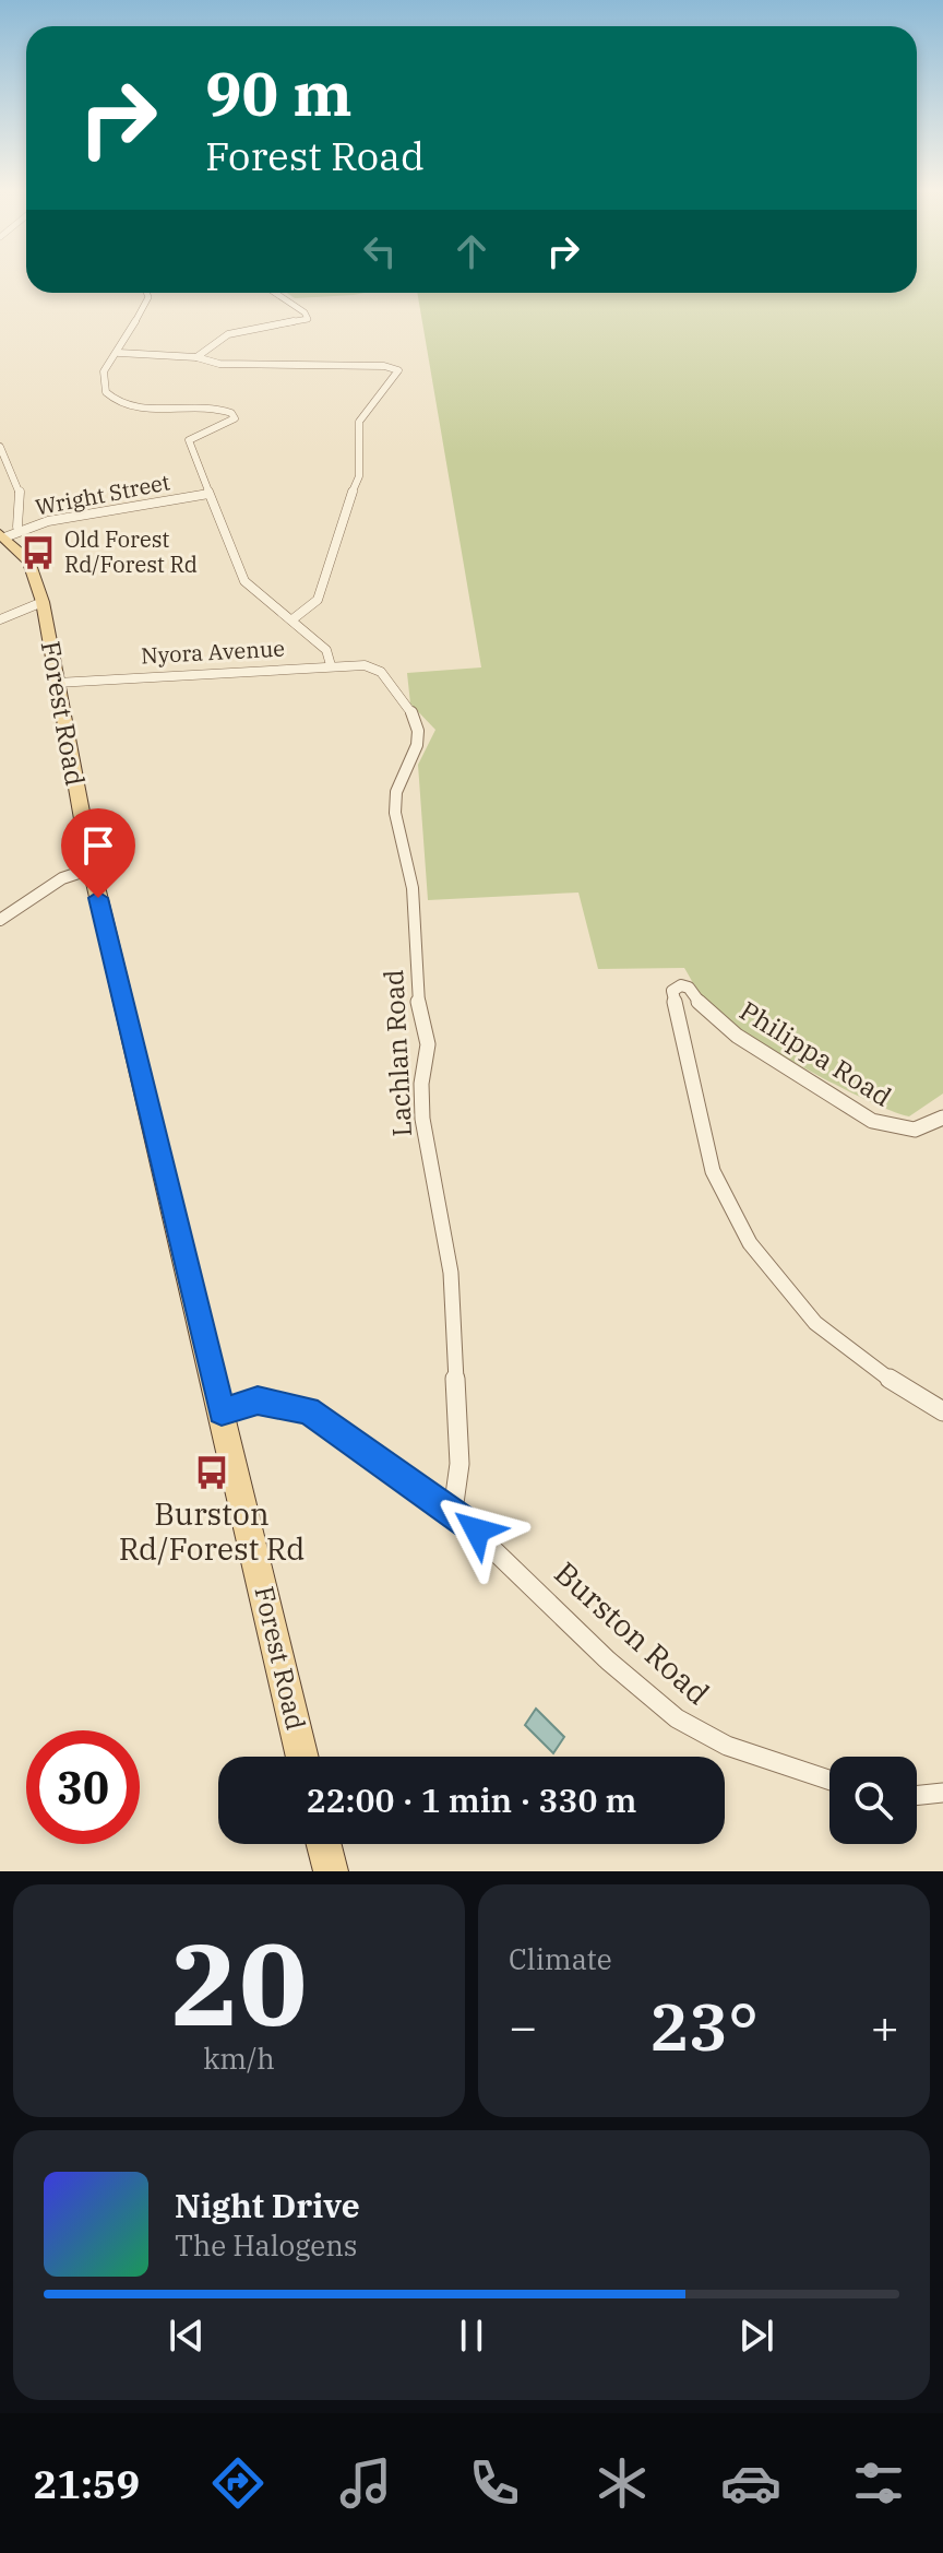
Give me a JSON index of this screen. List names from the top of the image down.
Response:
{
  "streets": {
    "main road": ["Forest Road"],
    "street": [
      "Wright Street",
      "Nyora Avenue",
      "Lachlan Road",
      "Philippa Road",
      "Burston Road"
    ]
  },
  "crossings": [
    ["Wright Street", "Forest Road"],
    ["Nyora Avenue", "Forest Road"],
    ["Nyora Avenue", "Lachlan Road"],
    ["Forest Road", "Burston Road"],
    ["Lachlan Road", "Burston Road"]
  ],
  "places": {
    "bus stop": ["Old Forest Rd/Forest Rd", "Burston Rd/Forest Rd"]
  },
  "page": {
    "turn": ["90 m", "Forest Road"],
    "limit": "30",
    "trip": "22:00 · 1 min · 330 m",
    "tile": [
      ["20", "km/h"],
      "Climate"
    ],
    "heat": ["−", "23°", "+"],
    "song": ["Night Drive", "The Halogens"],
    "tabs": "21:59"
  }
}
